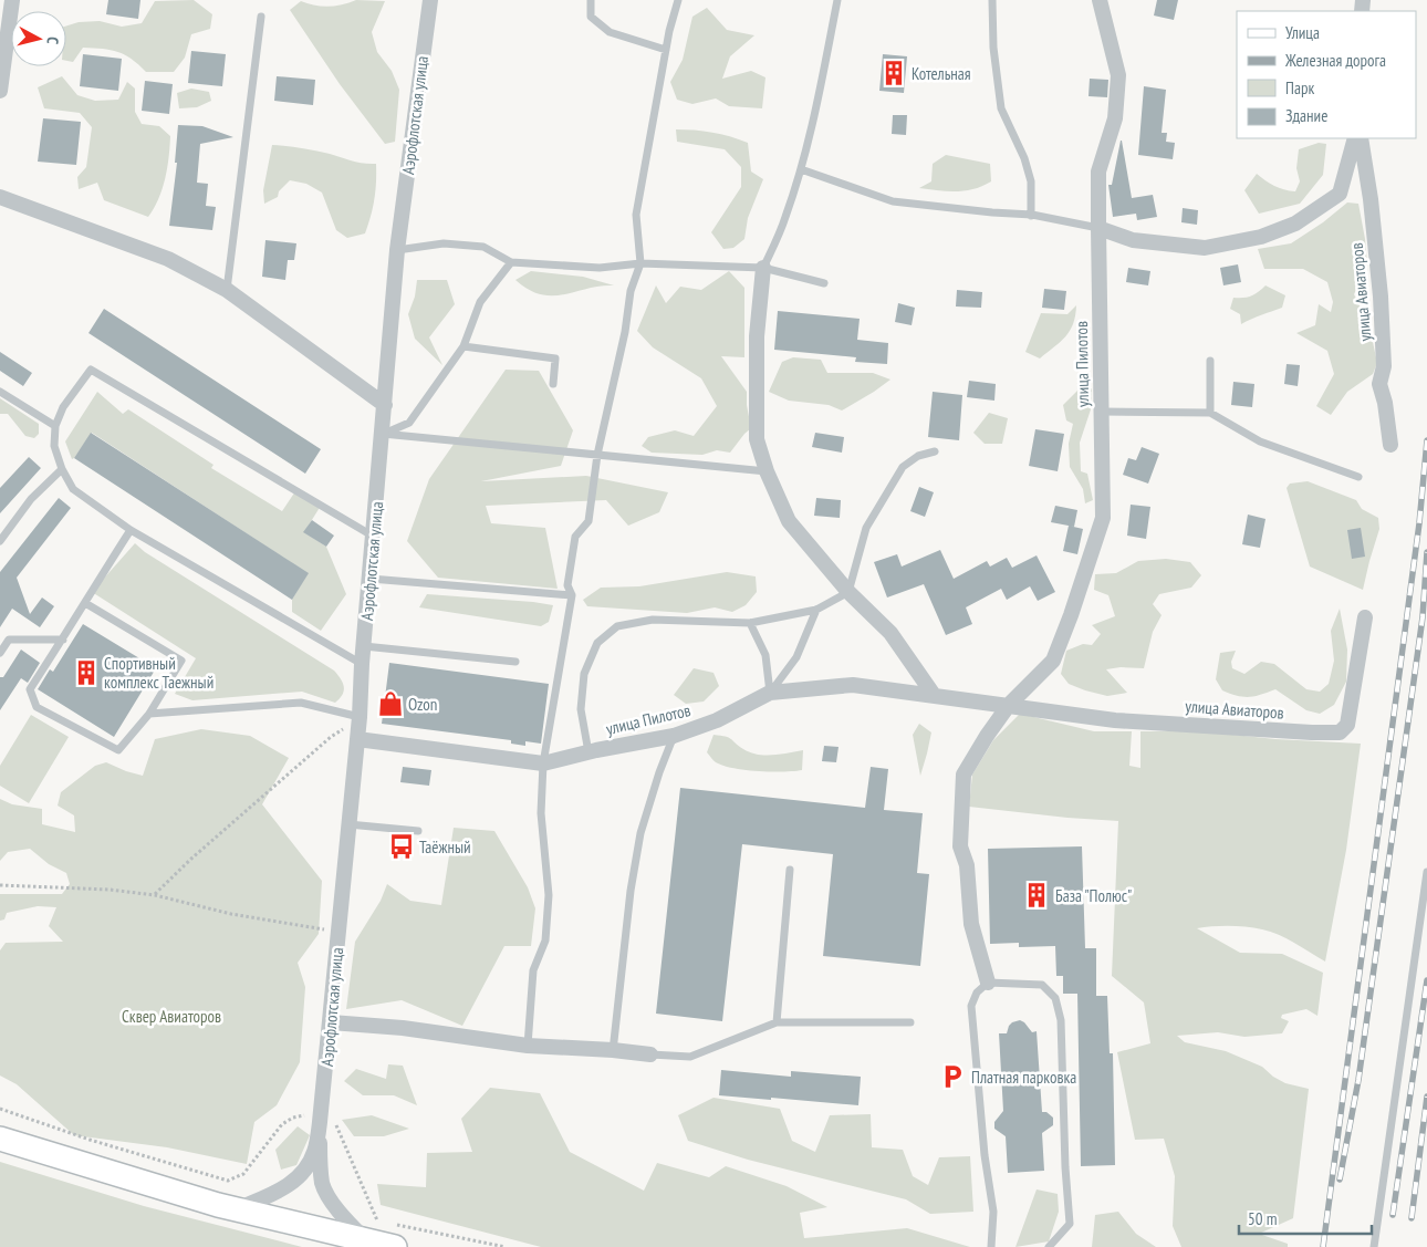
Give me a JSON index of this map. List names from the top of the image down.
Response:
{
  "streets": {
    "street": ["Аэрофлотская улица", "улица Авиаторов", "улица Пилотов"]
  },
  "crossings": [
    ["Аэрофлотская улица", "улица Пилотов"],
    ["улица Авиаторов", "улица Пилотов"]
  ],
  "parks": ["Сквер Авиаторов"],
  "places": {
    "building": ["Котельная", "Спортивный комплекс Таежный", "База \"Полюс\""],
    "shop": ["Ozon"],
    "bus stop": ["Таёжный"],
    "parking": ["Платная парковка"]
  },
  "legend": [
    "Улица",
    "Железная дорога",
    "Парк",
    "Здание"
  ],
  "scale_bar": "50 m",
  "north": "right"
}
